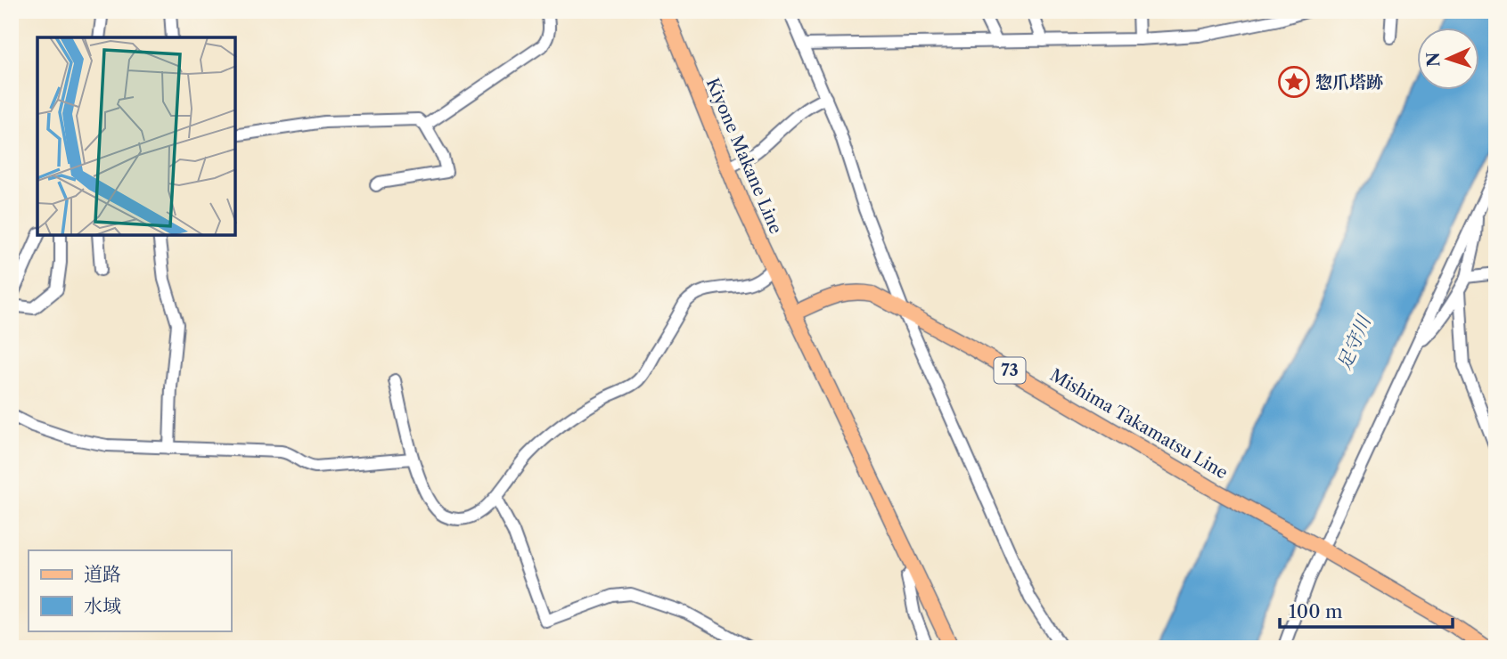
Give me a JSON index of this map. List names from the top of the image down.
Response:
{
  "streets": {
    "main road": ["Kiyone Makane Line", "73", "Mishima Takamatsu Line"]
  },
  "crossings": [
    ["Kiyone Makane Line", "Mishima Takamatsu Line"]
  ],
  "water": ["足守川"],
  "places": {
    "place": ["惣爪塔跡"]
  },
  "legend": ["道路", "水域"],
  "scale_bar": "100 m",
  "north": "left"
}
